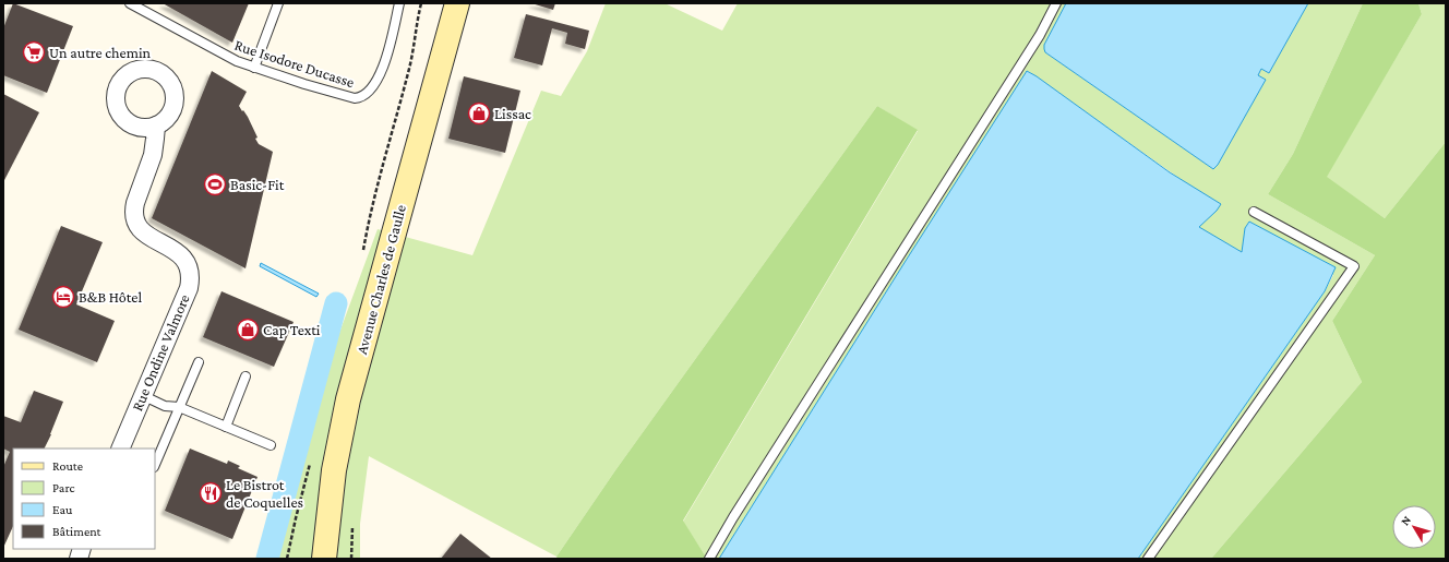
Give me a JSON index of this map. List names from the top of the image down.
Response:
{
  "streets": {
    "main road": ["Avenue Charles de Gaulle"],
    "street": ["Rue Ondine Valmore"],
    "lane": ["Rue Isodore Ducasse"]
  },
  "places": {
    "supermarket": ["Un autre chemin"],
    "shop": ["Lissac", "Cap Texti"],
    "sports": ["Basic-Fit"],
    "hotel": ["B&B Hôtel"],
    "restaurant": ["Le Bistrot de Coquelles"]
  },
  "legend": [
    "Route",
    "Parc",
    "Eau",
    "Bâtiment"
  ],
  "north": "top left"
}
